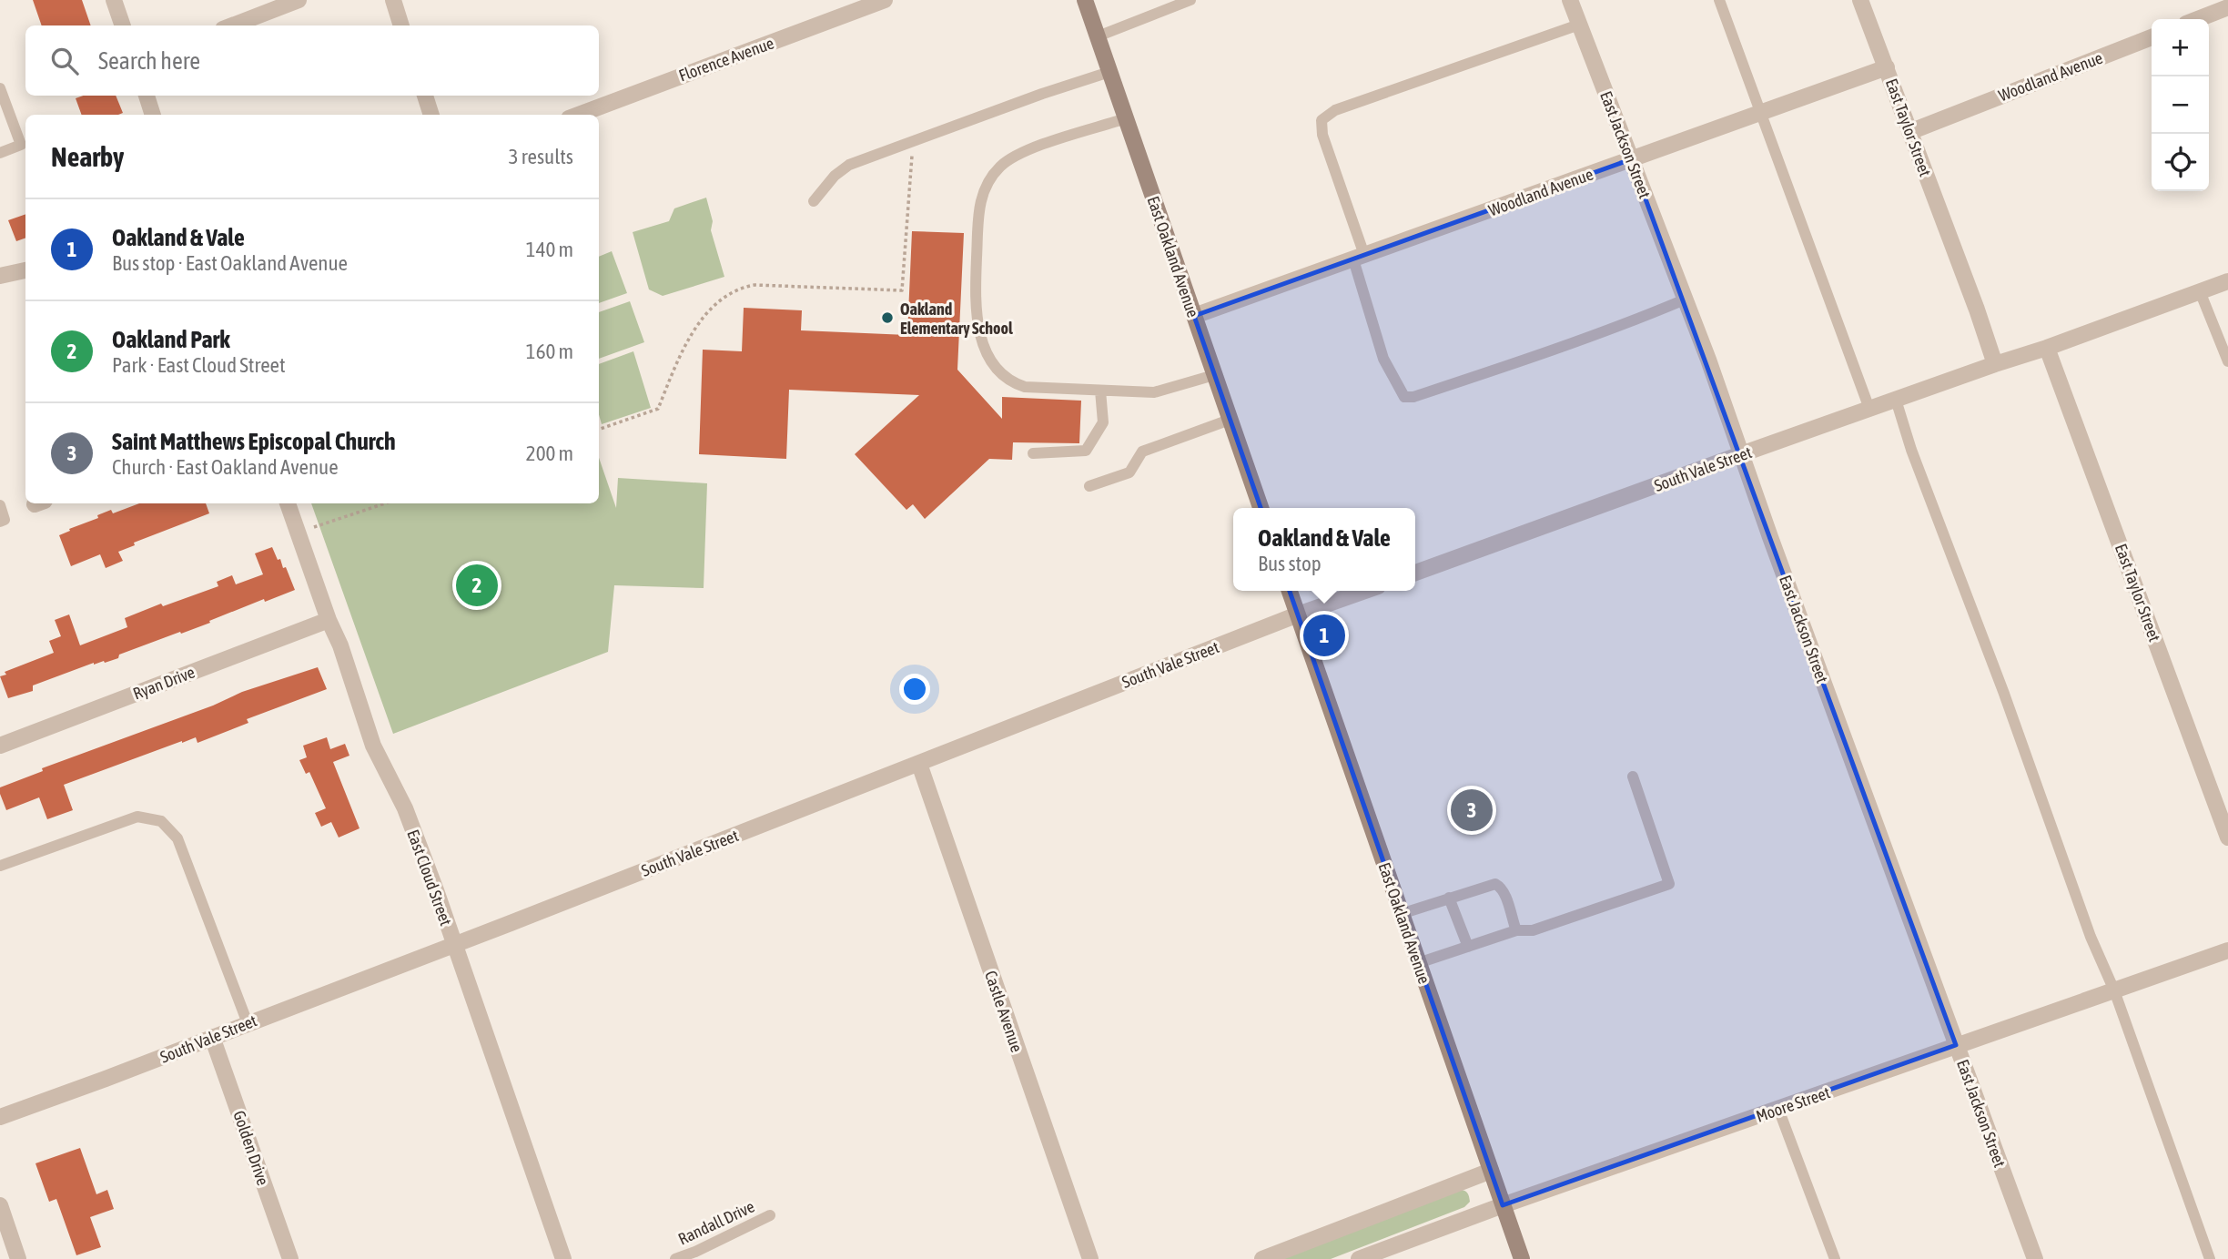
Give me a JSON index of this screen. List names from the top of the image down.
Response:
{
  "streets": {
    "main road": ["East Oakland Avenue"],
    "street": [
      "Florence Avenue",
      "Woodland Avenue",
      "East Taylor Street",
      "East Jackson Street",
      "South Vale Street",
      "Ryan Drive",
      "East Cloud Street",
      "Castle Avenue",
      "Moore Street",
      "Golden Drive"
    ],
    "lane": ["Randall Drive"]
  },
  "crossings": [
    ["Woodland Avenue", "East Taylor Street"],
    ["Woodland Avenue", "East Jackson Street"],
    ["Woodland Avenue", "East Oakland Avenue"],
    ["East Taylor Street", "South Vale Street"],
    ["East Jackson Street", "South Vale Street"],
    ["East Jackson Street", "Moore Street"],
    ["East Oakland Avenue", "South Vale Street"],
    ["East Oakland Avenue", "Moore Street"],
    ["South Vale Street", "East Cloud Street"],
    ["South Vale Street", "Castle Avenue"],
    ["South Vale Street", "Golden Drive"],
    ["Ryan Drive", "East Cloud Street"]
  ],
  "places": ["Oakland Elementary School"],
  "page": {
    "map_buttons": ["+", "−"],
    "search": "Search here",
    "heading": ["Nearby", "3 results"],
    "list": [
      {
        "mark": "1",
        "name": "Oakland & Vale",
        "note": "Bus stop · East Oakland Avenue",
        "value": "140 m"
      },
      {
        "mark": "2",
        "name": "Oakland Park",
        "note": "Park · East Cloud Street",
        "value": "160 m"
      },
      {
        "mark": "3",
        "name": "Saint Matthews Episcopal Church",
        "note": "Church · East Oakland Avenue",
        "value": "200 m"
      }
    ],
    "popup": ["Oakland & Vale", "Bus stop"],
    "pins": ["2", "1", "3"]
  }
}
